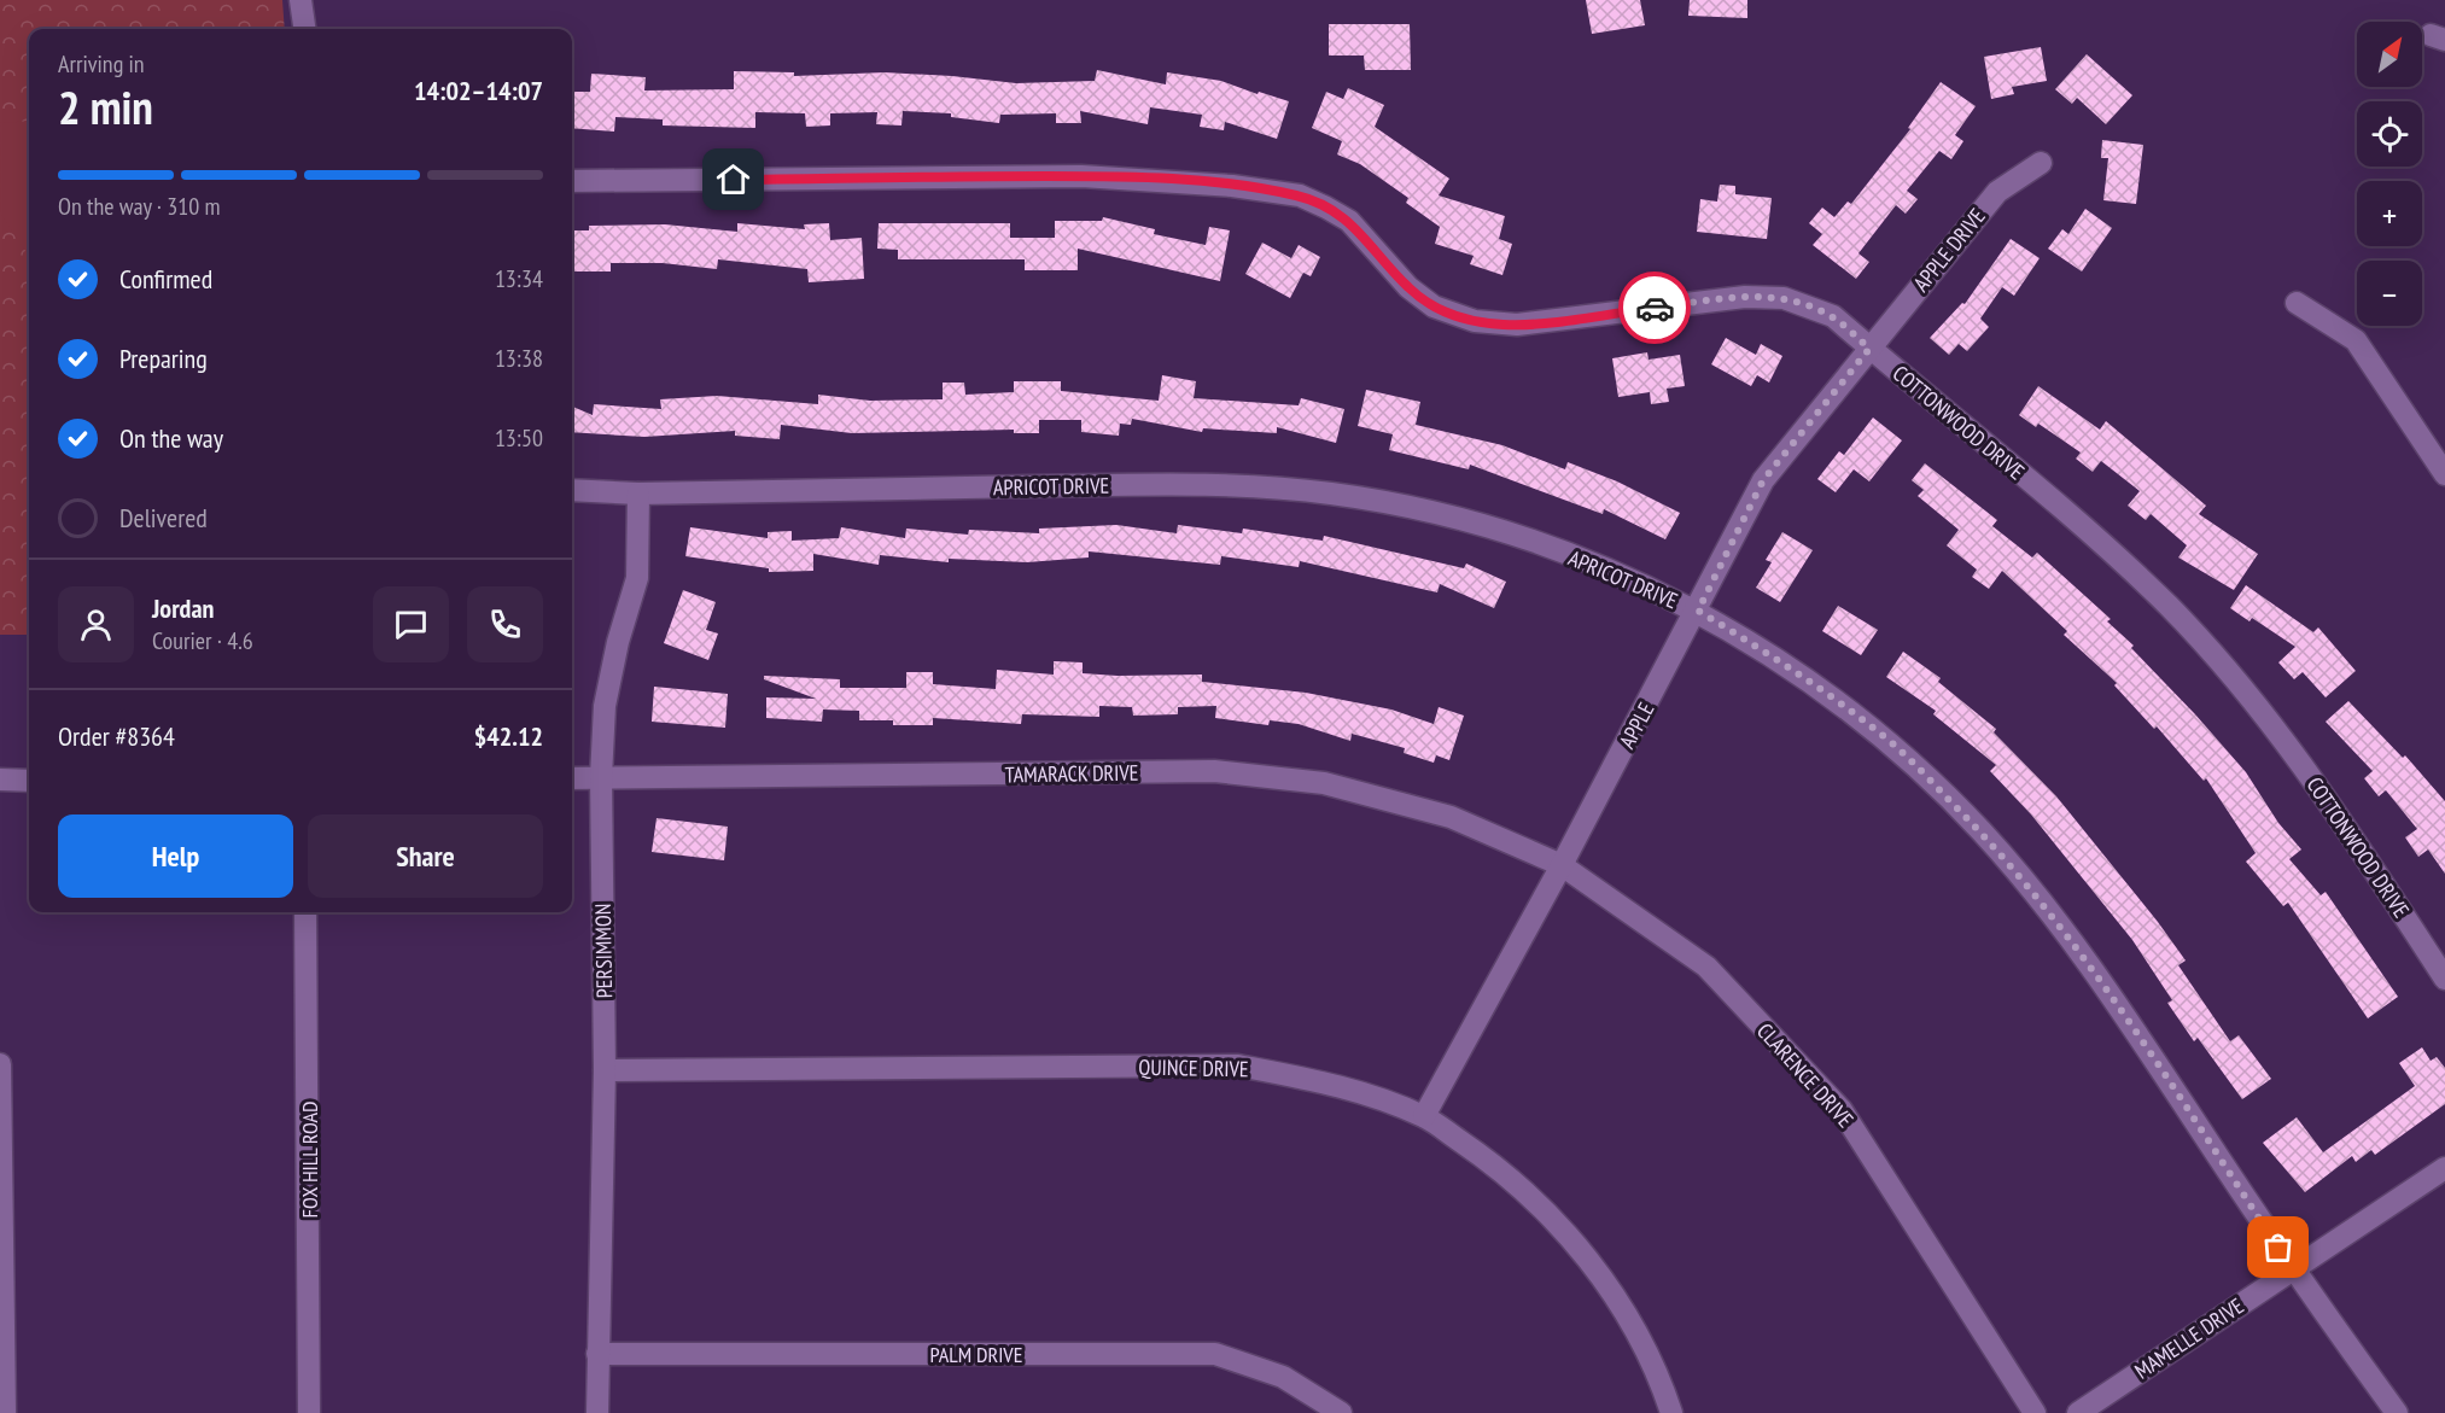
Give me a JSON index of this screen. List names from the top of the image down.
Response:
{
  "streets": {
    "street": [
      "APPLE DRIVE",
      "COTTONWOOD DRIVE",
      "APRICOT DRIVE",
      "APPLE",
      "TAMARACK DRIVE",
      "PERSIMMON",
      "QUINCE DRIVE",
      "CLARENCE DRIVE",
      "FOX HILL ROAD",
      "MAMELLE DRIVE",
      "PALM DRIVE"
    ]
  },
  "crossings": [
    ["APPLE DRIVE", "COTTONWOOD DRIVE"],
    ["APPLE DRIVE", "APPLE"],
    ["COTTONWOOD DRIVE", "APPLE"],
    ["APRICOT DRIVE", "APPLE"],
    ["APRICOT DRIVE", "PERSIMMON"],
    ["APRICOT DRIVE", "MAMELLE DRIVE"],
    ["APPLE", "TAMARACK DRIVE"],
    ["APPLE", "QUINCE DRIVE"],
    ["APPLE", "CLARENCE DRIVE"],
    ["TAMARACK DRIVE", "PERSIMMON"],
    ["TAMARACK DRIVE", "CLARENCE DRIVE"],
    ["PERSIMMON", "QUINCE DRIVE"],
    ["PERSIMMON", "PALM DRIVE"]
  ],
  "north": "top right",
  "page": {
    "map_buttons": ["+", "−"],
    "heading": ["2 min", "Arriving in", "14:02–14:07"],
    "panel": [
      "Jordan",
      "Courier · 4.6",
      "Order #8364",
      "$42.12"
    ],
    "bar": "On the way · 310 m",
    "list": [
      ["Confirmed", "13:34"],
      ["Preparing", "13:38"],
      ["On the way", "13:50"],
      "Delivered"
    ],
    "buttons": ["Help", "Share"]
  }
}
